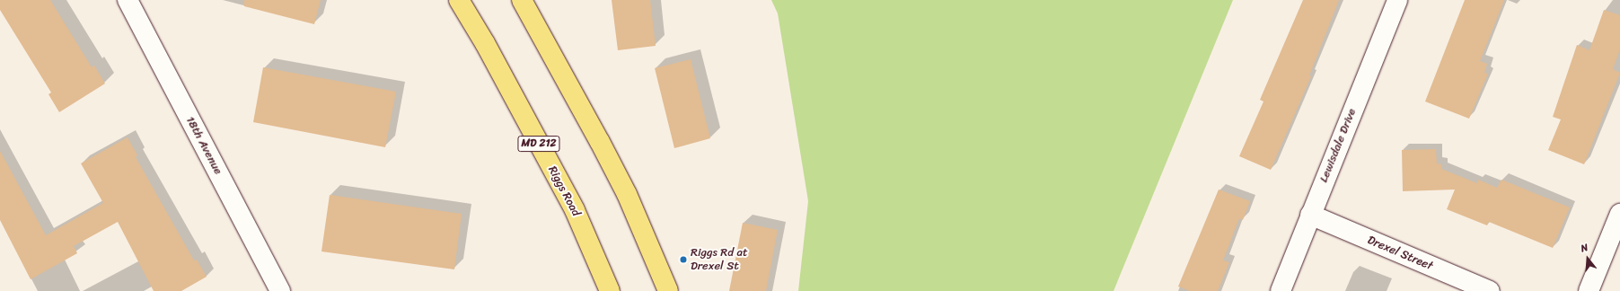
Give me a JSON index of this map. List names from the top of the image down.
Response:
{
  "streets": {
    "main road": ["MD 212", "Riggs Road"],
    "street": ["18th Avenue", "Lewisdale Drive", "Drexel Street"]
  },
  "crossings": [
    ["Lewisdale Drive", "Drexel Street"]
  ],
  "places": ["Riggs Rd at Drexel St"],
  "north": "top"
}
